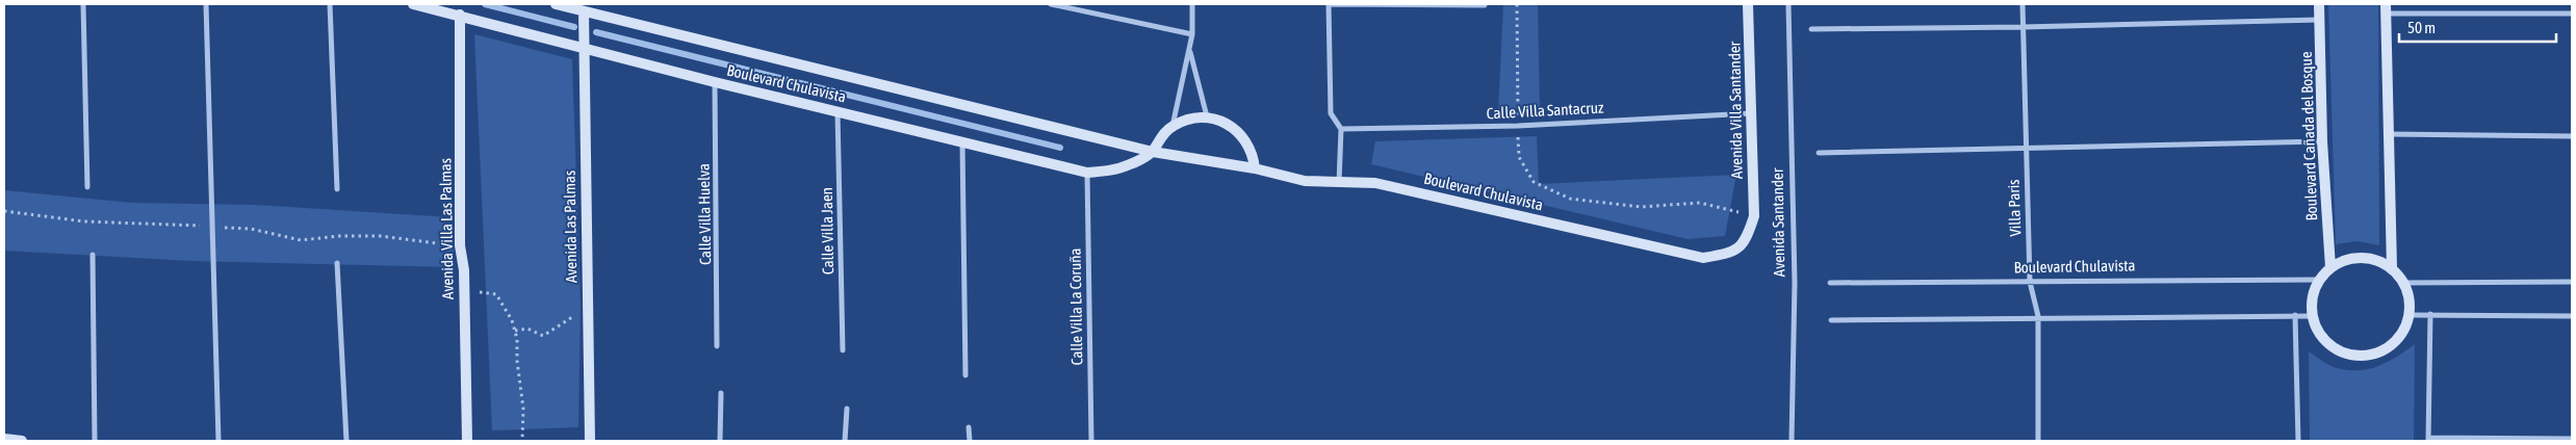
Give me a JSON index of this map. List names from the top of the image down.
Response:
{
  "streets": {
    "street": [
      "Boulevard Chulavista",
      "Calle Villa Santacruz",
      "Avenida Villa Santander",
      "Boulevard Cañada del Bosque",
      "Villa Paris",
      "Calle Villa Huelva",
      "Avenida Santander",
      "Avenida Las Palmas",
      "Avenida Villa Las Palmas",
      "Calle Villa Jaen",
      "Calle Villa La Coruña"
    ]
  },
  "crossings": [
    ["Boulevard Chulavista", "Boulevard Cañada del Bosque"],
    ["Boulevard Chulavista", "Villa Paris"],
    ["Boulevard Chulavista", "Calle Villa Huelva"],
    ["Boulevard Chulavista", "Avenida Santander"],
    ["Boulevard Chulavista", "Avenida Las Palmas"],
    ["Boulevard Chulavista", "Avenida Villa Las Palmas"],
    ["Boulevard Chulavista", "Calle Villa Jaen"],
    ["Boulevard Chulavista", "Calle Villa La Coruña"],
    ["Calle Villa Santacruz", "Avenida Villa Santander"],
    ["Avenida Villa Santander", "Avenida Santander"]
  ],
  "scale_bar": "50 m"
}
